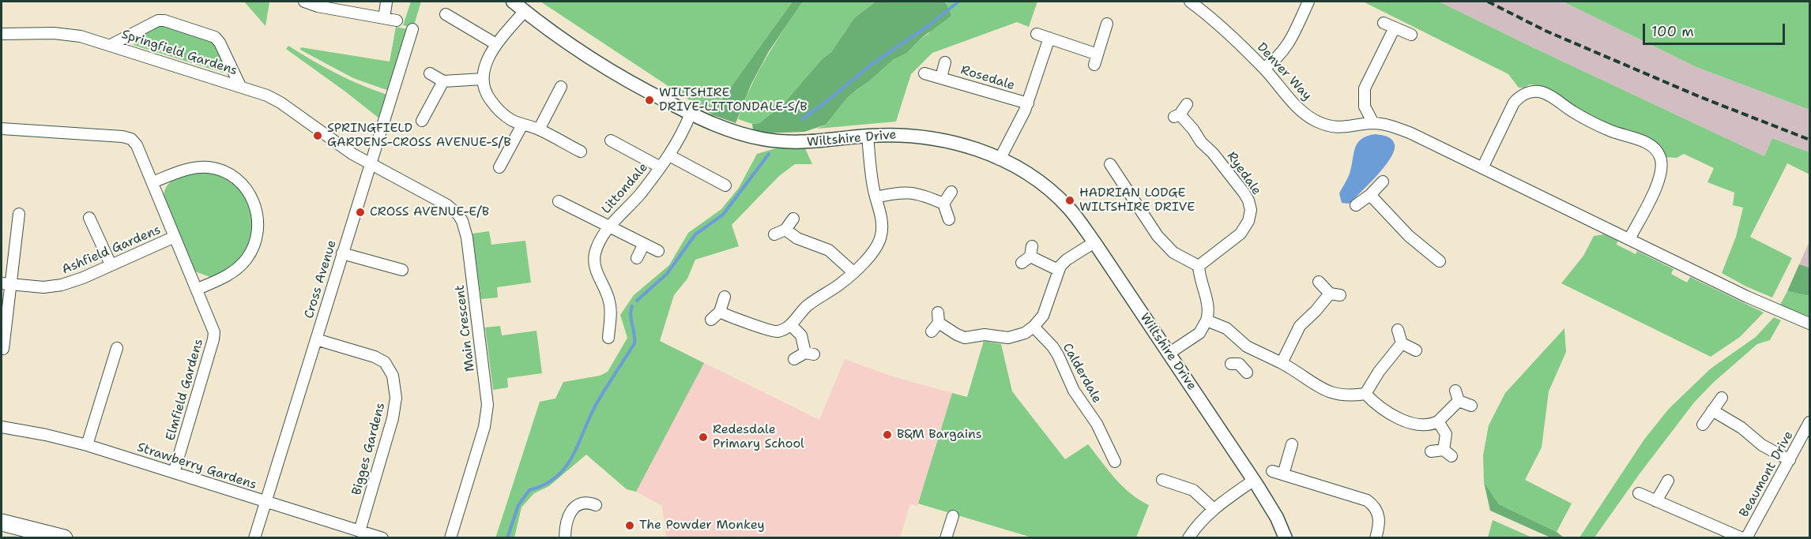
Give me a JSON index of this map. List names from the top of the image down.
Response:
{
  "streets": {
    "street": [
      "Springfield Gardens",
      "Denver Way",
      "Rosedale",
      "Wiltshire Drive",
      "Ryedale",
      "Littondale",
      "Ashfield Gardens",
      "Cross Avenue",
      "Main Crescent",
      "Calderdale",
      "Elmfield Gardens",
      "Bigges Gardens",
      "Strawberry Gardens",
      "Beaumont Drive"
    ]
  },
  "crossings": [
    ["Springfield Gardens", "Cross Avenue"],
    ["Springfield Gardens", "Main Crescent"],
    ["Rosedale", "Wiltshire Drive"],
    ["Wiltshire Drive", "Littondale"],
    ["Ashfield Gardens", "Elmfield Gardens"],
    ["Cross Avenue", "Main Crescent"],
    ["Cross Avenue", "Bigges Gardens"],
    ["Cross Avenue", "Strawberry Gardens"],
    ["Elmfield Gardens", "Strawberry Gardens"],
    ["Bigges Gardens", "Strawberry Gardens"]
  ],
  "places": [
    "WILTSHIRE DRIVE-LITTONDALE-S/B",
    "SPRINGFIELD GARDENS-CROSS AVENUE-S/B",
    "HADRIAN LODGE WILTSHIRE DRIVE",
    "CROSS AVENUE-E/B",
    "B&M Bargains",
    "Redesdale Primary School",
    "The Powder Monkey"
  ],
  "scale_bar": "100 m"
}
